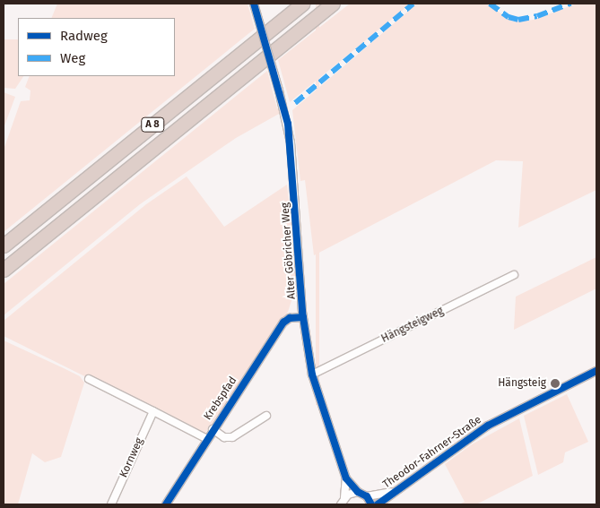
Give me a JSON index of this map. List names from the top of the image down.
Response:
{
  "streets": {
    "highway": ["A 8"],
    "street": [
      "Alter Göbricher Weg",
      "Hängsteigweg",
      "Krebspfad",
      "Theodor-Fahrner-Straße",
      "Kornweg"
    ]
  },
  "crossings": [
    ["Alter Göbricher Weg", "Hängsteigweg"],
    ["Alter Göbricher Weg", "Krebspfad"]
  ],
  "places": ["Hängsteig"],
  "legend": ["Radweg", "Weg"]
}
